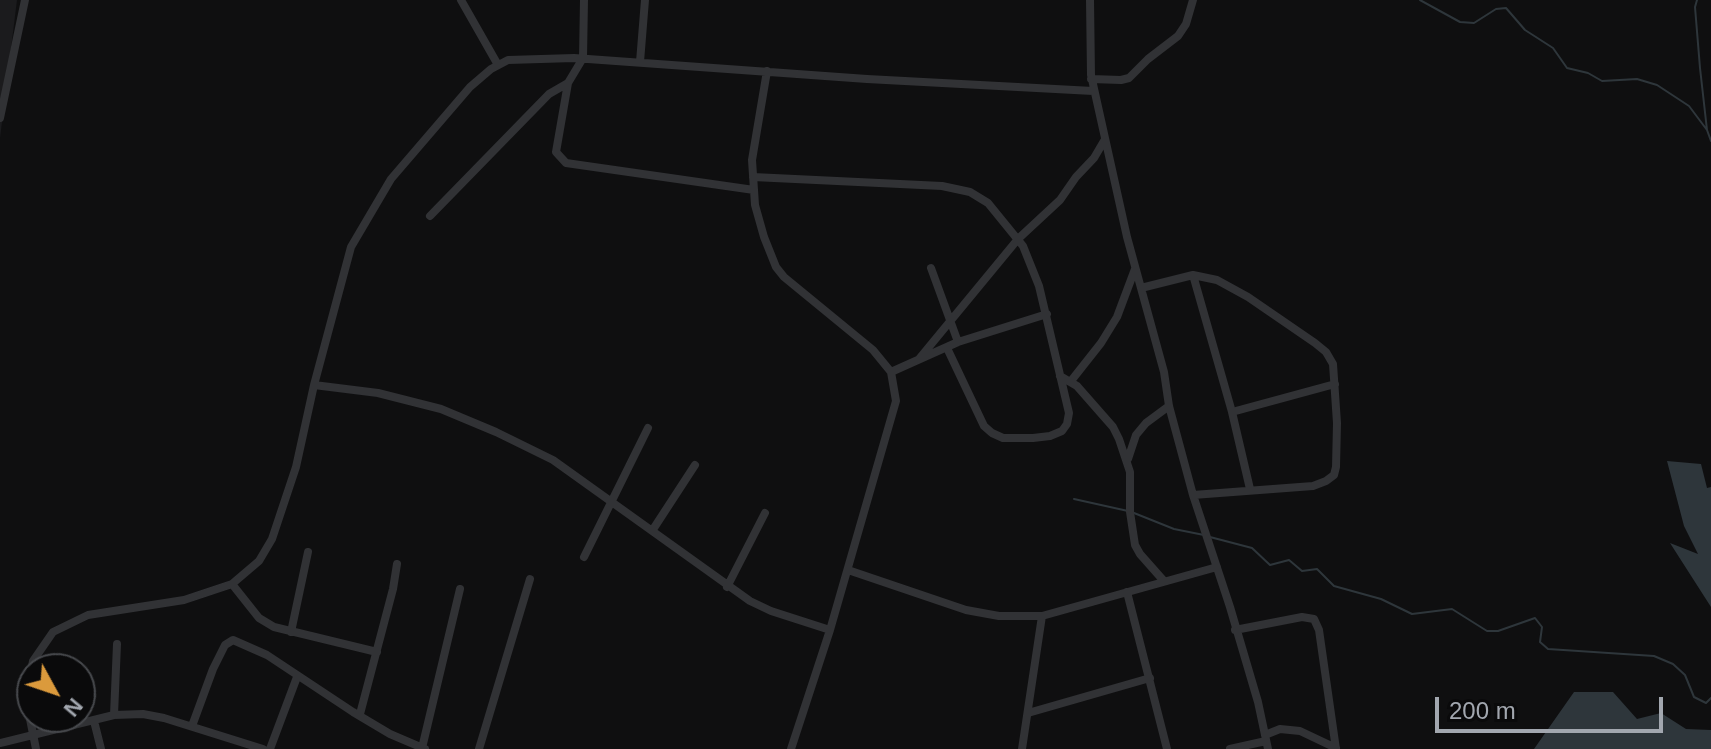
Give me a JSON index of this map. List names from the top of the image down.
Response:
{
  "scale_bar": "200 m",
  "north": "bottom right"
}
